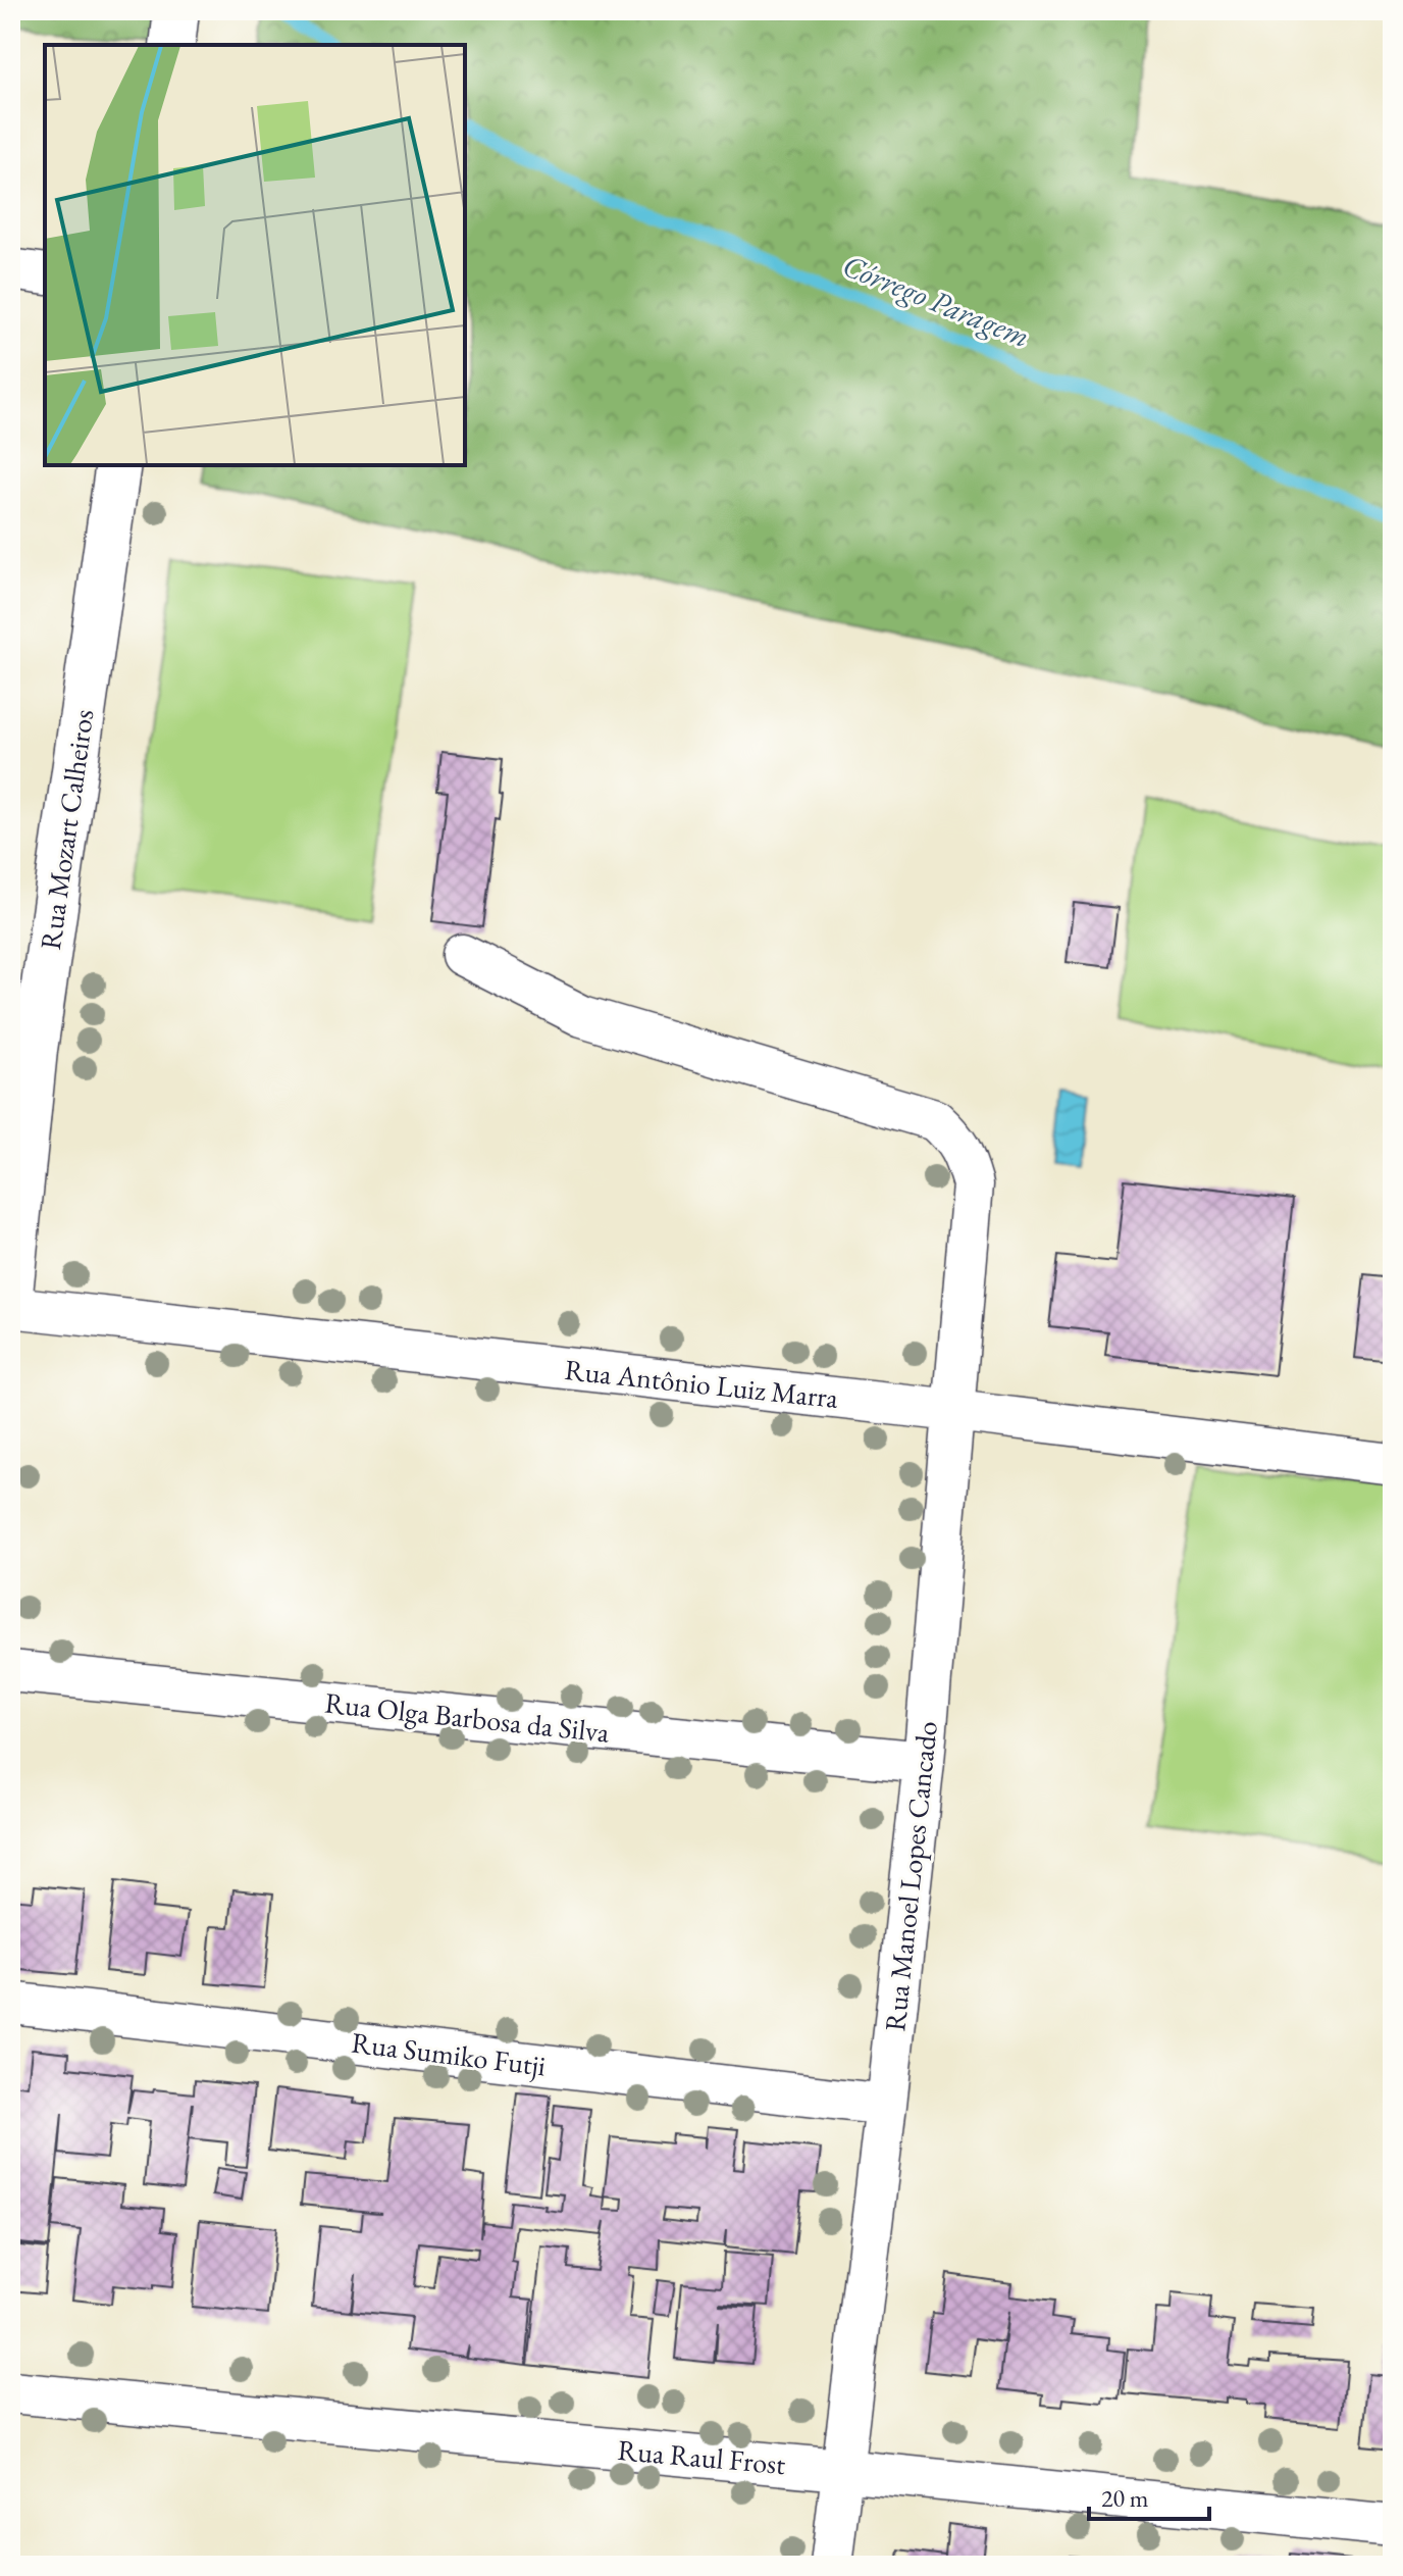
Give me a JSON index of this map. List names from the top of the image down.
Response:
{
  "streets": {
    "street": [
      "Rua Mozart Calheiros",
      "Rua Antônio Luiz Marra",
      "Rua Olga Barbosa da Silva",
      "Rua Manoel Lopes Cancado",
      "Rua Sumiko Futji",
      "Rua Raul Frost"
    ]
  },
  "crossings": [
    ["Rua Antônio Luiz Marra", "Rua Manoel Lopes Cancado"],
    ["Rua Olga Barbosa da Silva", "Rua Manoel Lopes Cancado"],
    ["Rua Manoel Lopes Cancado", "Rua Sumiko Futji"],
    ["Rua Manoel Lopes Cancado", "Rua Raul Frost"]
  ],
  "water": ["Córrego Paragem"],
  "scale_bar": "20 m"
}
